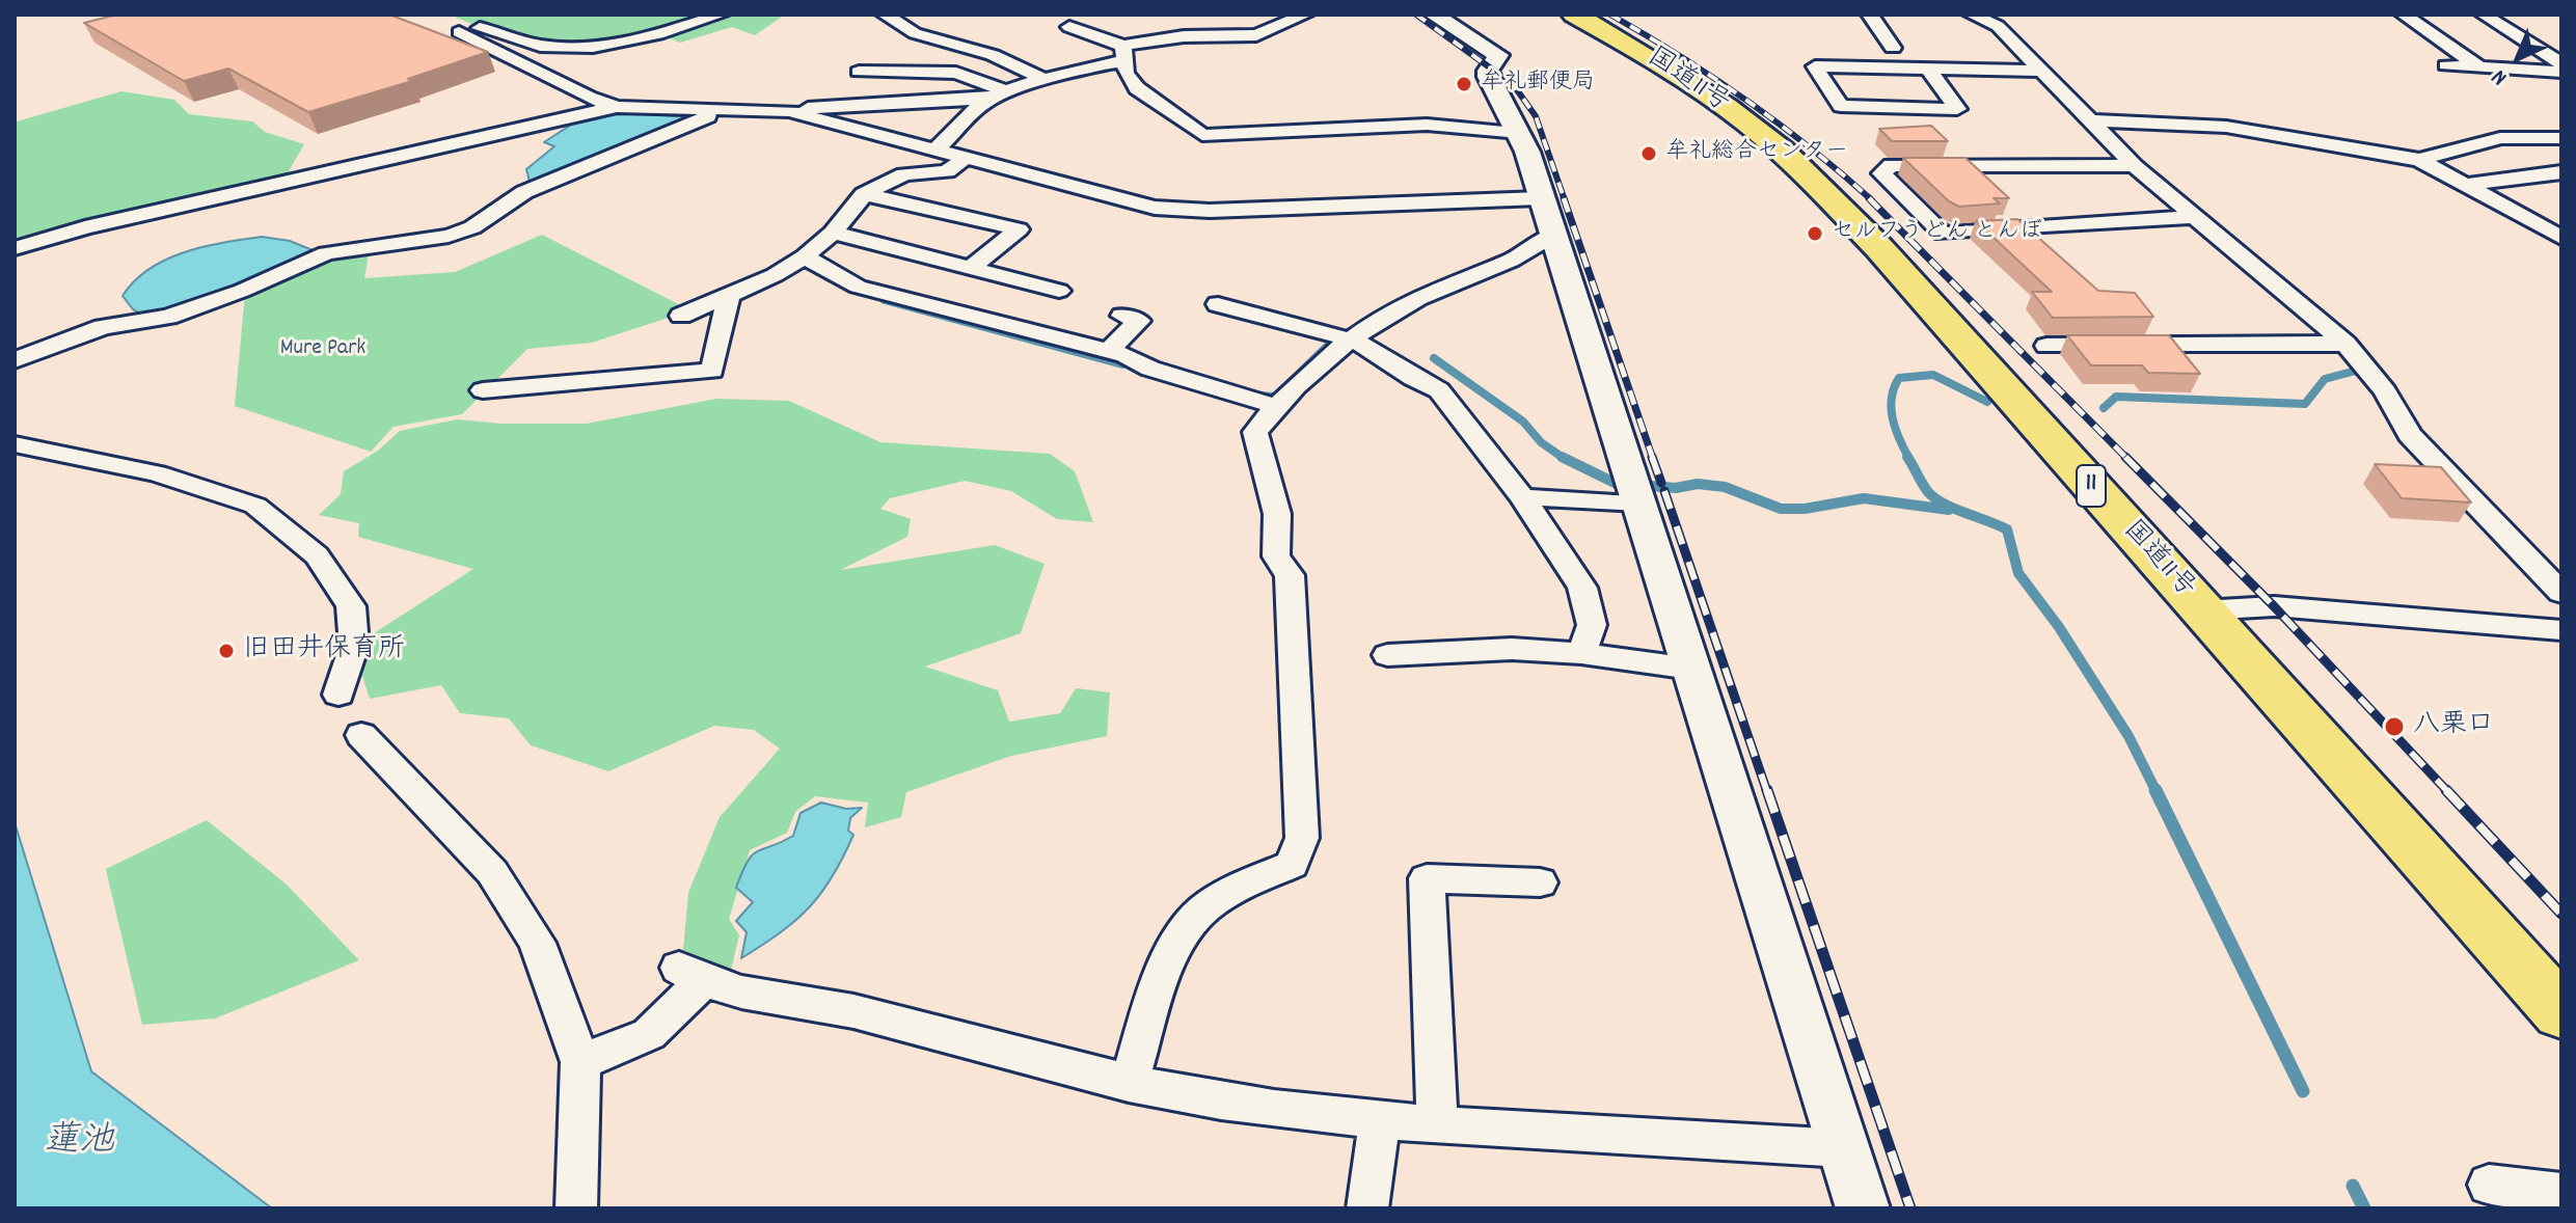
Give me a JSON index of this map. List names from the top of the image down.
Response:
{
  "streets": {
    "highway": ["国道11号", "11"]
  },
  "water": ["蓮池"],
  "parks": ["Mure Park"],
  "places": [
    "牟礼郵便局",
    "牟礼総合センター",
    "セルフうどん とんぼ",
    "旧田井保育所",
    "八栗口"
  ],
  "north": "bottom left"
}
